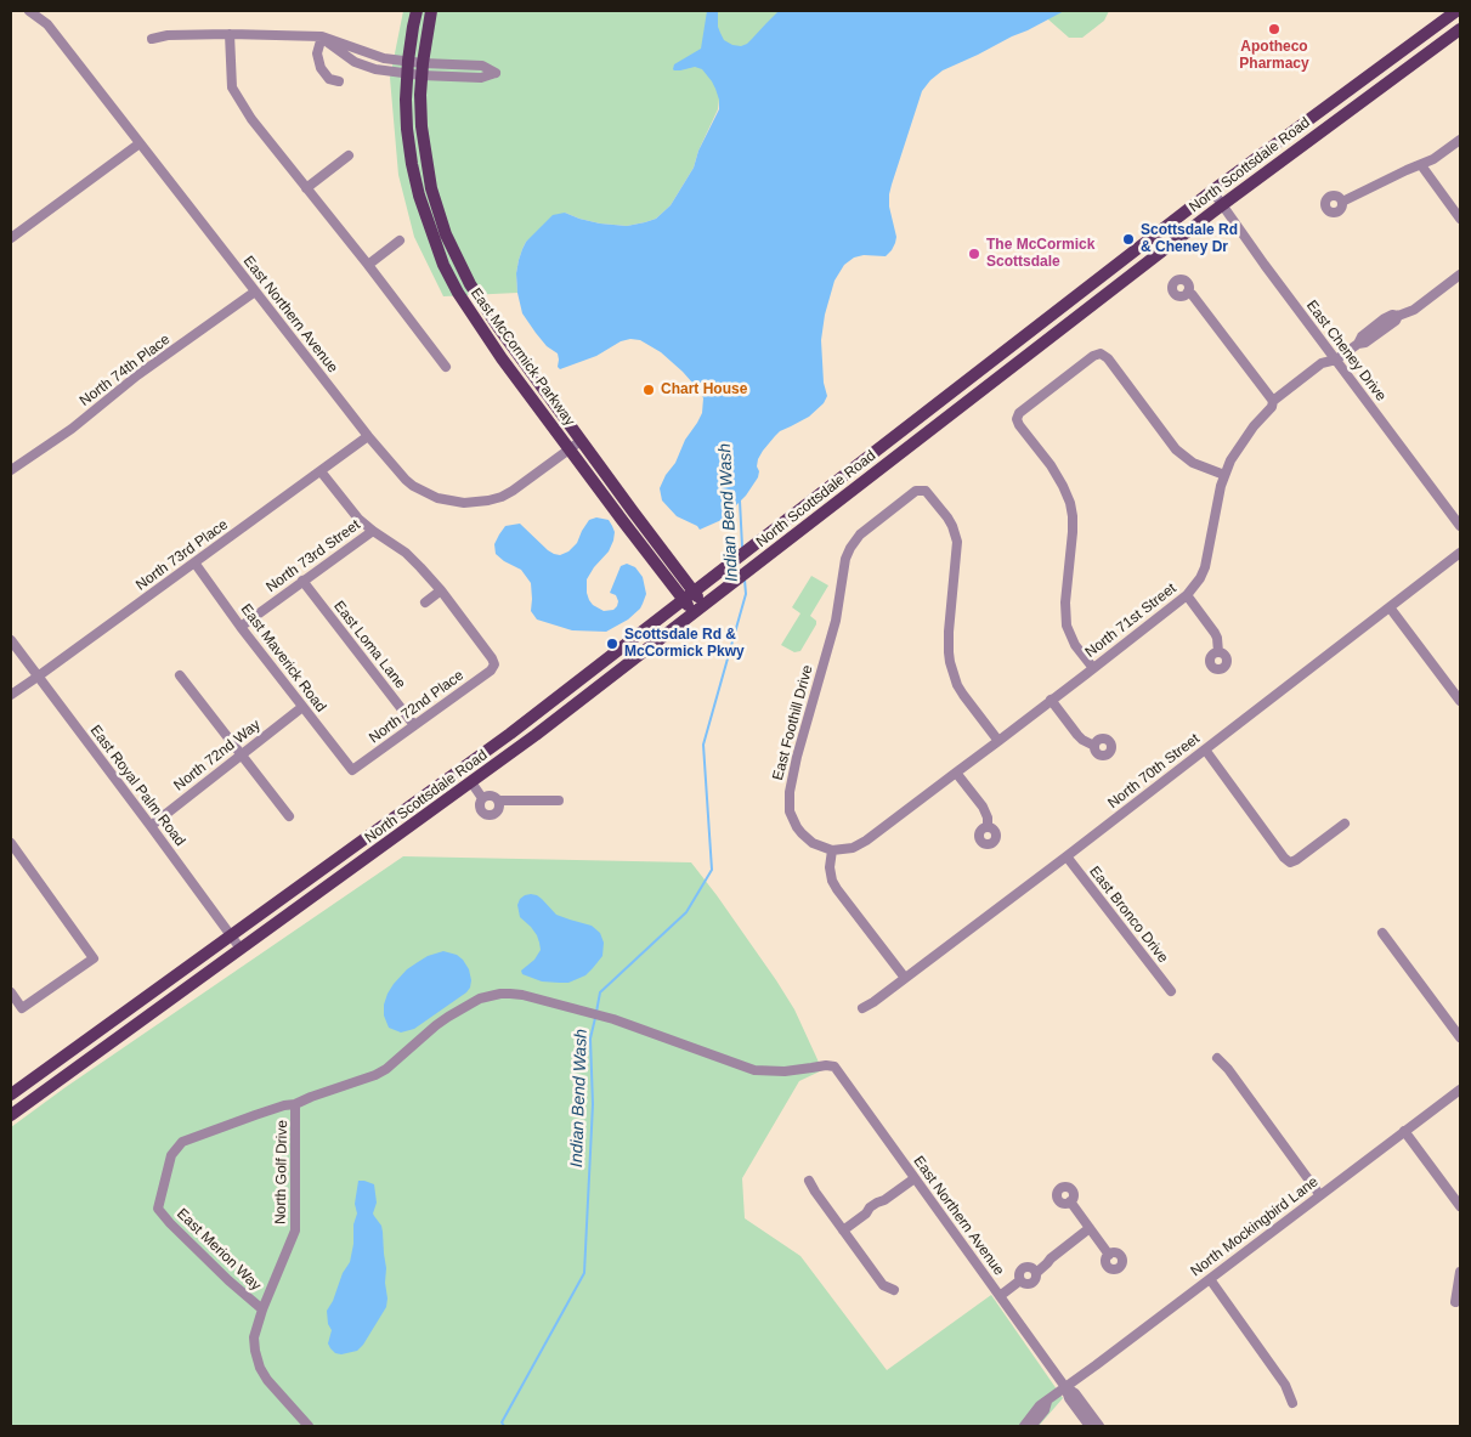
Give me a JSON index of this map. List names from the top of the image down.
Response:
{
  "streets": {
    "main road": ["North Scottsdale Road", "East McCormick Parkway"],
    "street": [
      "East Northern Avenue",
      "East Cheney Drive",
      "North 74th Place",
      "North 73rd Place",
      "North 73rd Street",
      "North 71st Street",
      "East Loma Lane",
      "East Maverick Road",
      "North 72nd Place",
      "East Foothill Drive",
      "North 72nd Way",
      "North 70th Street",
      "East Royal Palm Road",
      "East Bronco Drive",
      "North Golf Drive",
      "North Mockingbird Lane",
      "East Merion Way"
    ]
  },
  "crossings": [
    ["North Scottsdale Road", "East Cheney Drive"],
    ["North Scottsdale Road", "East McCormick Parkway"],
    ["North Scottsdale Road", "East Royal Palm Road"],
    ["East Northern Avenue", "East McCormick Parkway"],
    ["East Northern Avenue", "North 74th Place"],
    ["East Northern Avenue", "North 73rd Place"],
    ["East Northern Avenue", "North Golf Drive"],
    ["East Northern Avenue", "North Mockingbird Lane"],
    ["East Cheney Drive", "North 71st Street"],
    ["North 73rd Place", "East Maverick Road"],
    ["North 73rd Place", "East Royal Palm Road"],
    ["North 73rd Street", "East Loma Lane"],
    ["North 73rd Street", "East Maverick Road"],
    ["North 71st Street", "East Foothill Drive"],
    ["East Loma Lane", "North 72nd Place"],
    ["East Maverick Road", "North 72nd Place"],
    ["East Maverick Road", "North 72nd Way"],
    ["North 72nd Way", "East Royal Palm Road"],
    ["North 70th Street", "East Bronco Drive"],
    ["North Golf Drive", "East Merion Way"]
  ],
  "water": ["Indian Bend Wash"],
  "places": [
    "Apotheco Pharmacy",
    "Scottsdale Rd & Cheney Dr",
    "The McCormick Scottsdale",
    "Chart House",
    "Scottsdale Rd & McCormick Pkwy"
  ]
}
